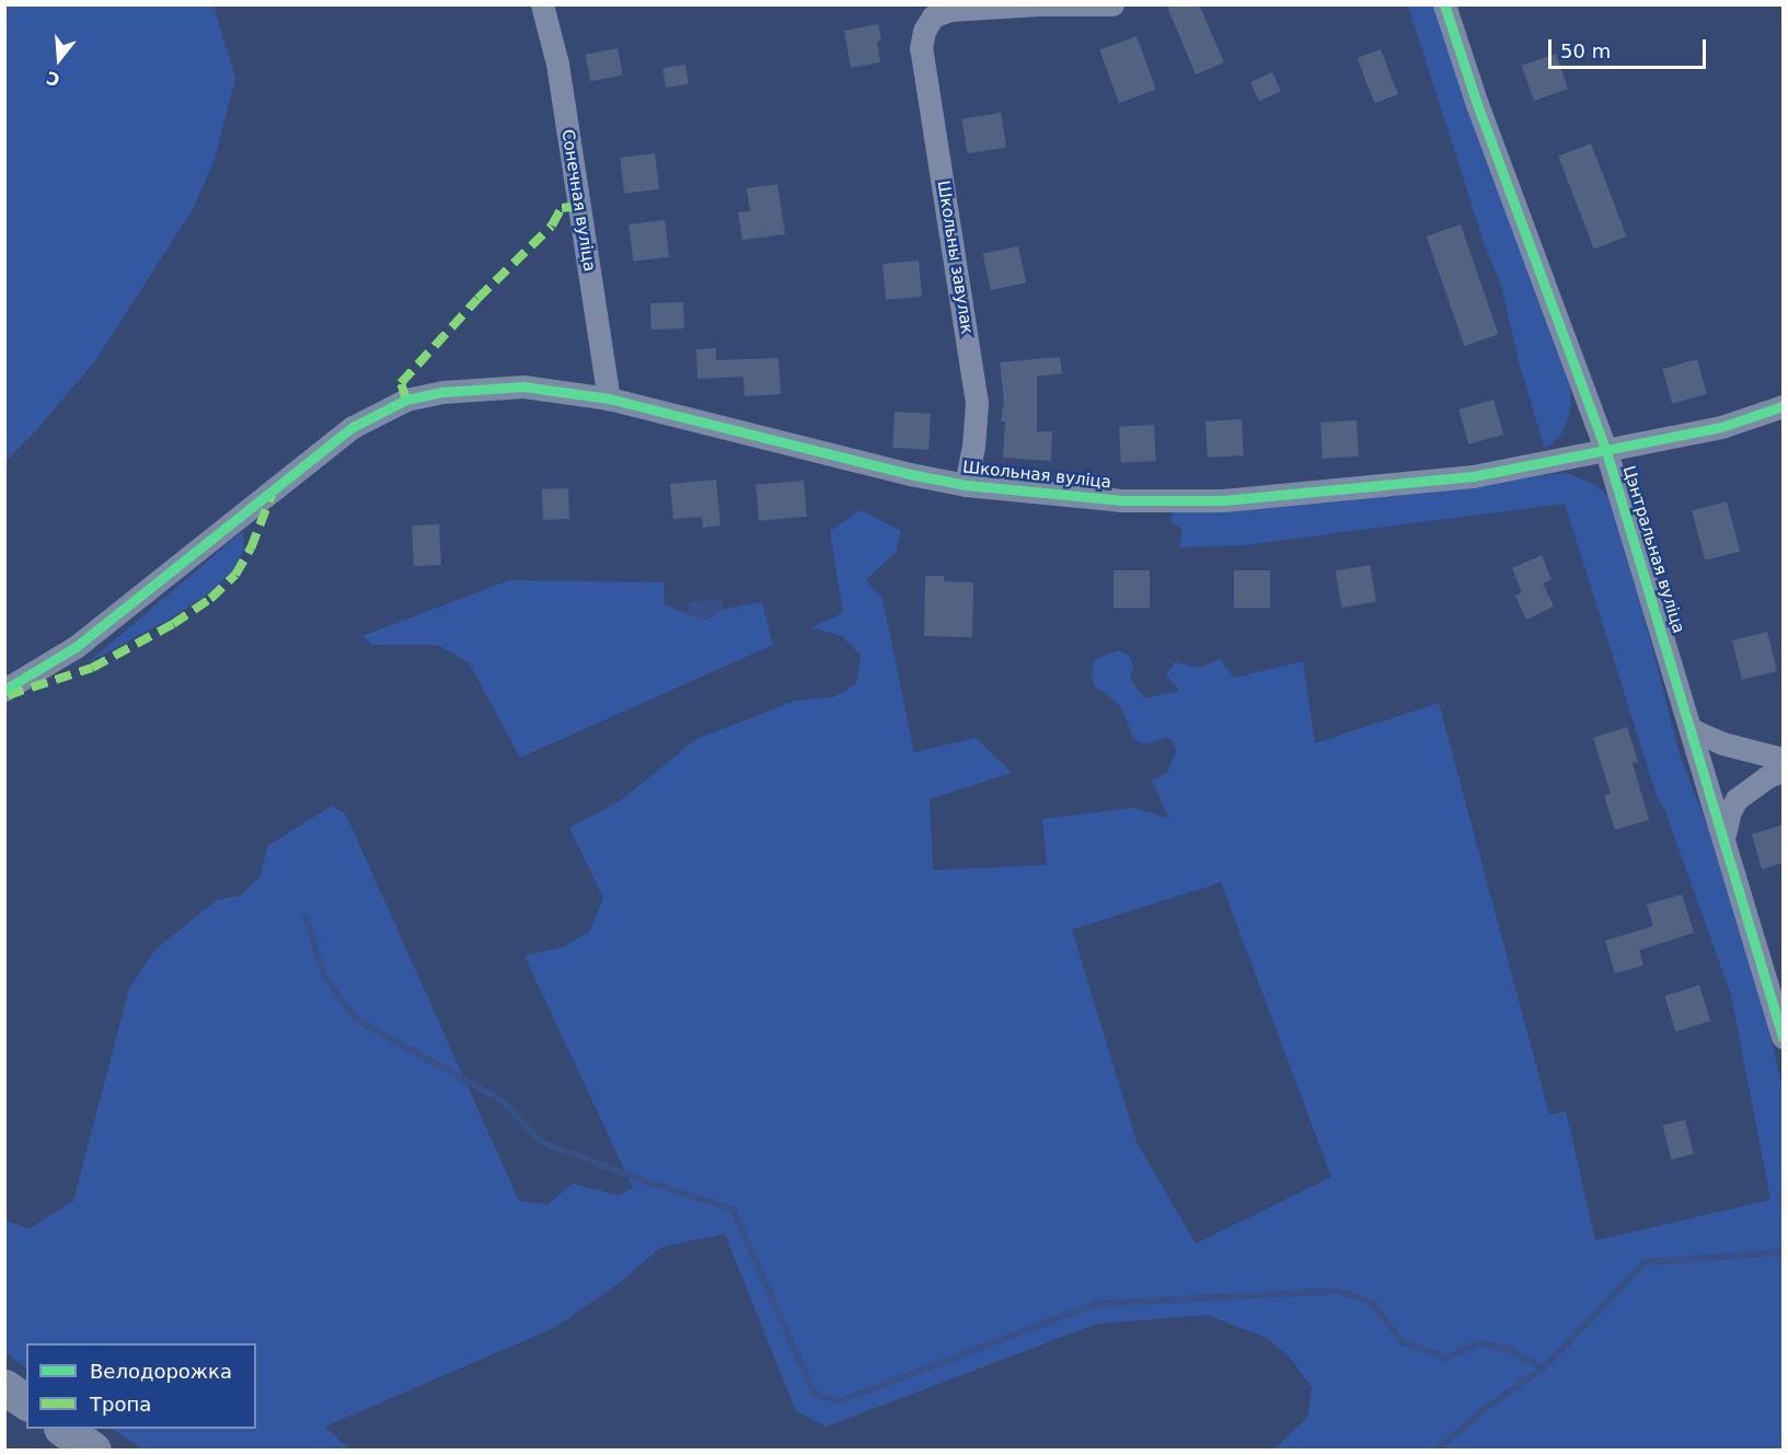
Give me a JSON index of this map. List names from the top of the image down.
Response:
{
  "streets": {
    "street": [
      "Сонечная вуліца",
      "Школьны завулак",
      "Школьная вуліца",
      "Цэнтральная вуліца"
    ]
  },
  "crossings": [
    ["Сонечная вуліца", "Школьная вуліца"],
    ["Школьны завулак", "Школьная вуліца"],
    ["Школьная вуліца", "Цэнтральная вуліца"]
  ],
  "legend": ["Велодорожка", "Тропа"],
  "scale_bar": "50 m",
  "north": "bottom"
}
